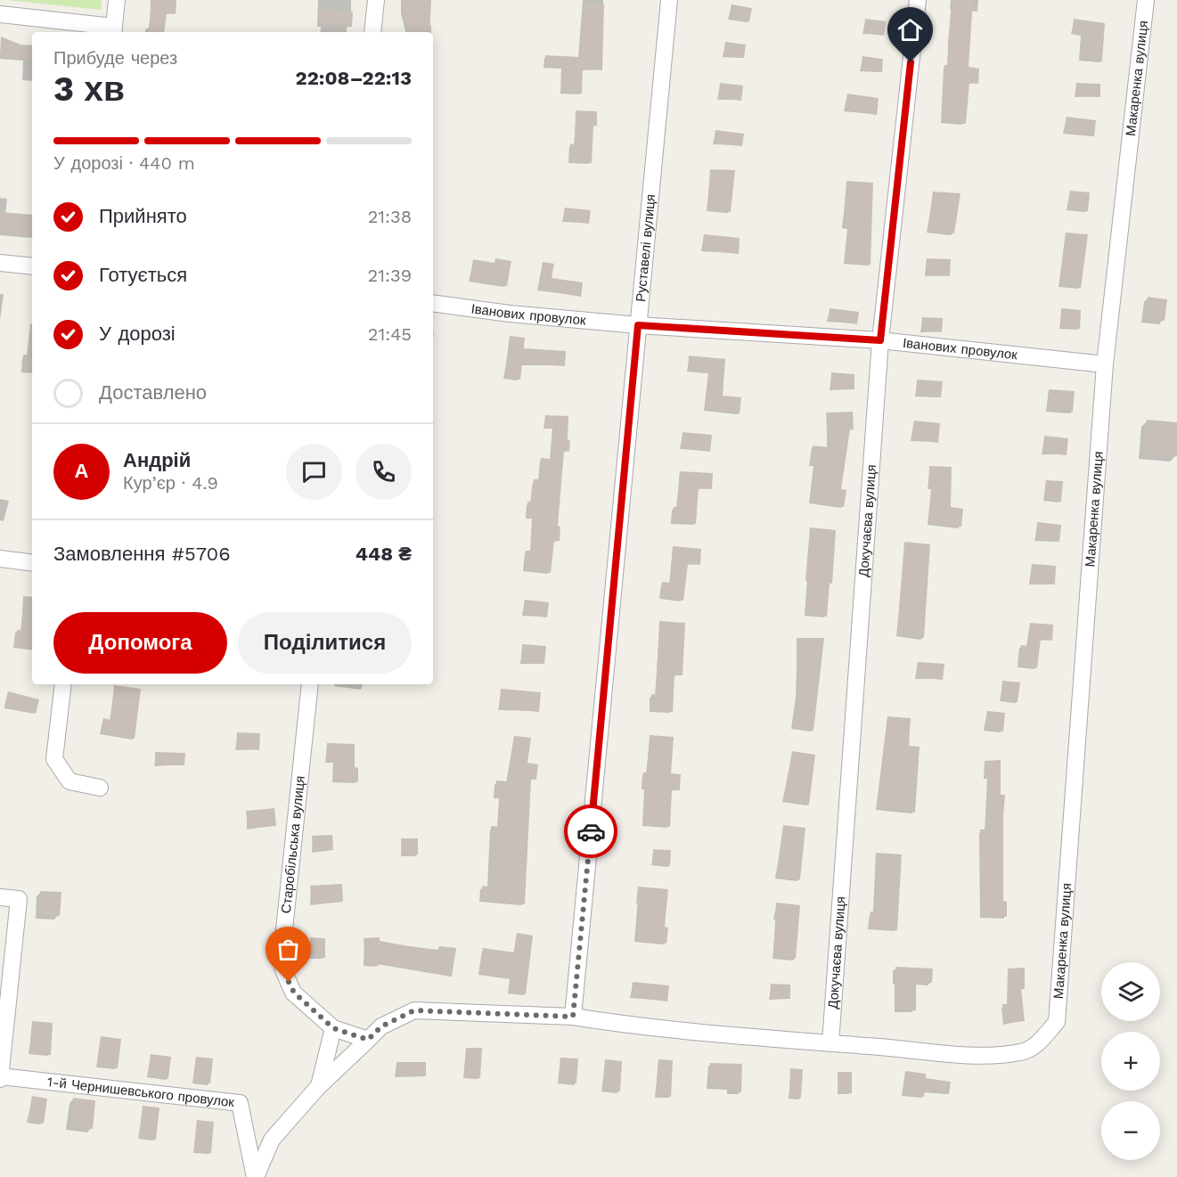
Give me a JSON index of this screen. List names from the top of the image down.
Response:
{
  "streets": {
    "street": [
      "Макаренка вулиця",
      "Руставелі вулиця",
      "Іванових провулок",
      "Докучаєва вулиця",
      "Старобільська вулиця",
      "1-й Чернишевського провулок"
    ]
  },
  "crossings": [
    ["Макаренка вулиця", "Іванових провулок"],
    ["Макаренка вулиця", "Докучаєва вулиця"],
    ["Руставелі вулиця", "Іванових провулок"],
    ["Іванових провулок", "Докучаєва вулиця"]
  ],
  "page": {
    "heading": ["3 хв", "Прибуде через", "22:08–22:13"],
    "panel": [
      "Андрій",
      "Кур’єр · 4.9",
      "Замовлення #5706",
      "448 ₴"
    ],
    "bar": "У дорозі · 440 m",
    "list": [
      ["Прийнято", "21:38"],
      ["Готується", "21:39"],
      ["У дорозі", "21:45"],
      "Доставлено"
    ],
    "round": "А",
    "buttons": ["Допомога", "Поділитися"],
    "map_buttons": ["+", "−"]
  }
}
